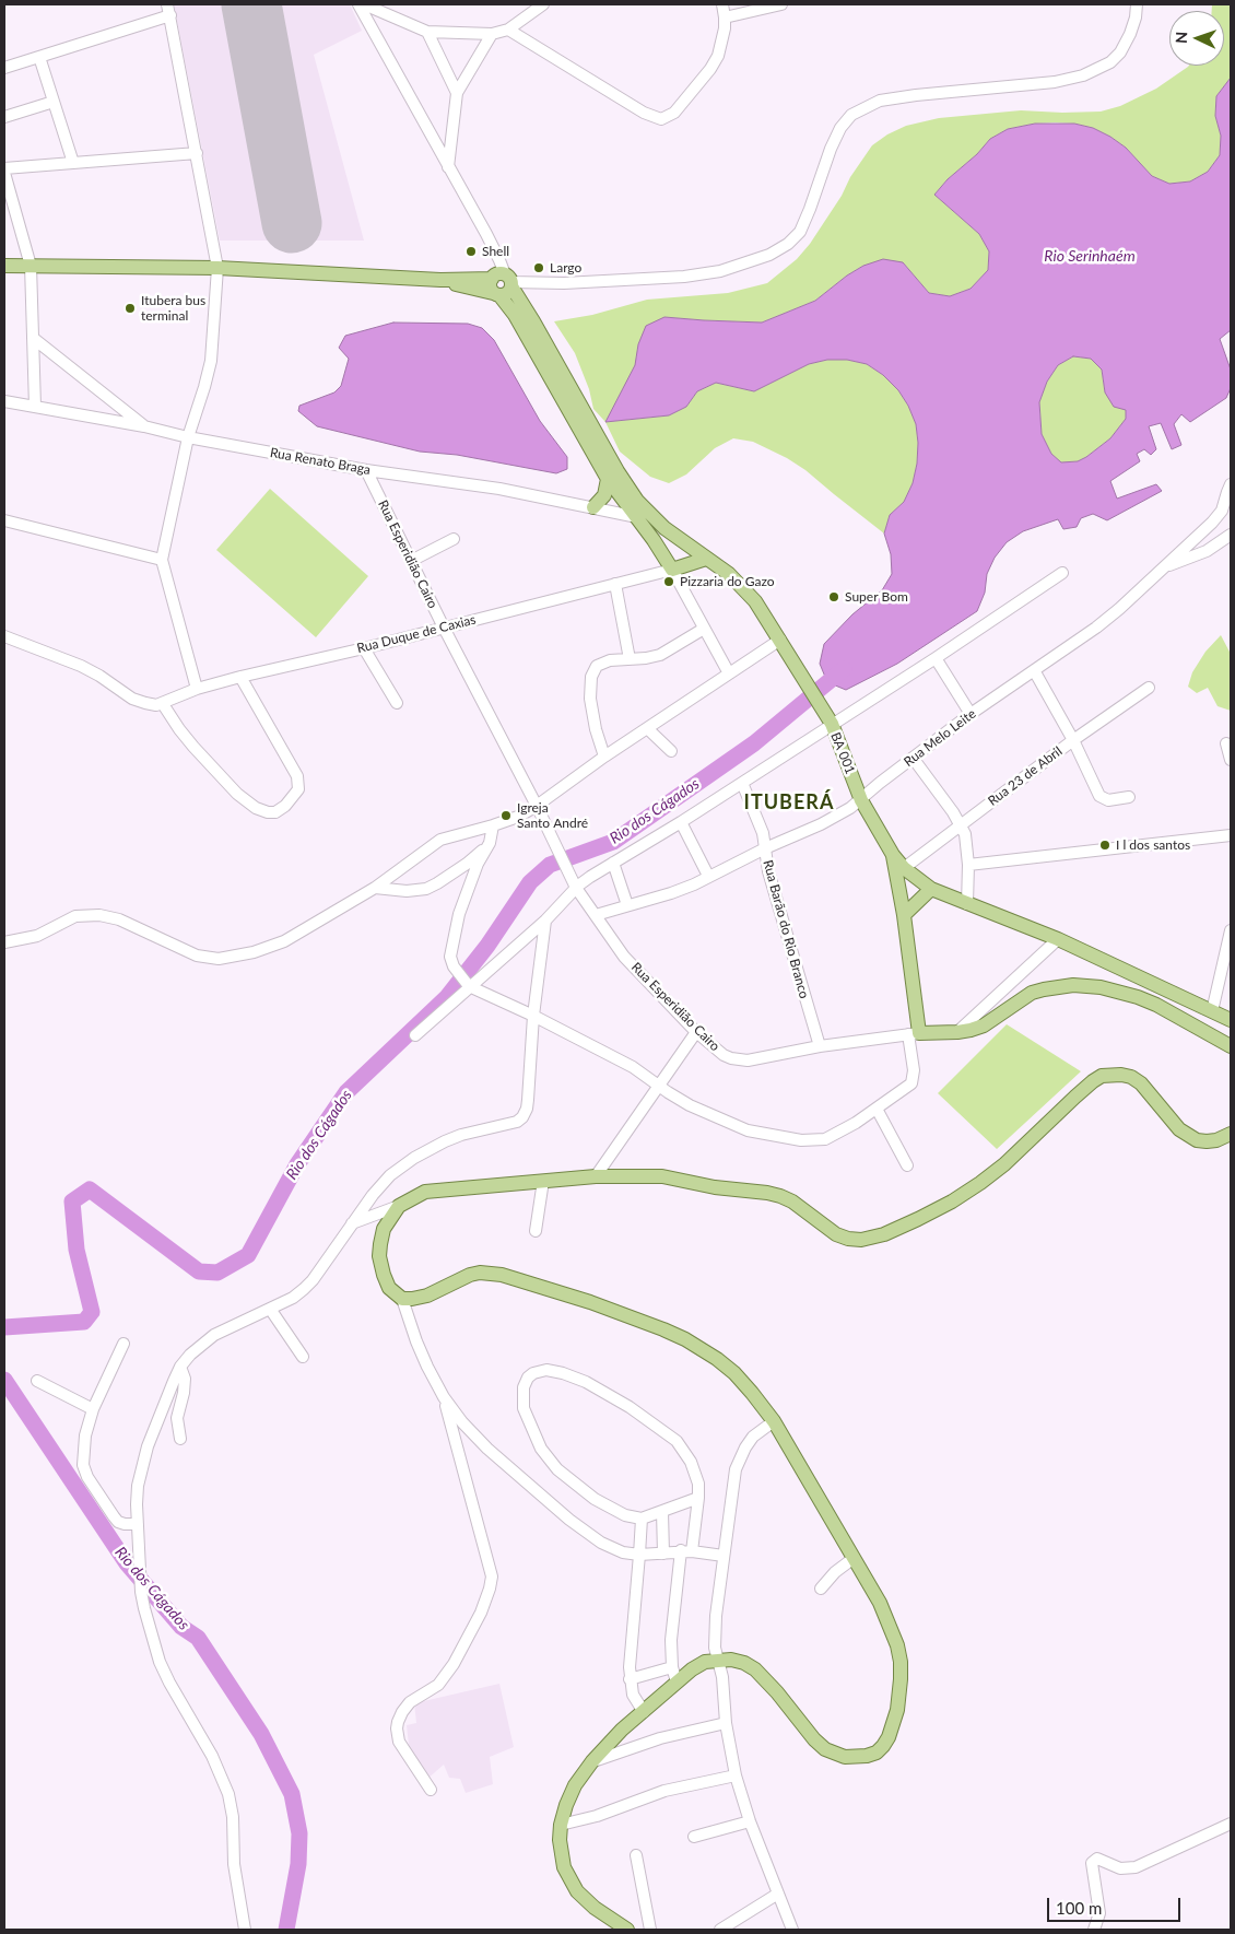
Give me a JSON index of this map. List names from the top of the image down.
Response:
{
  "streets": {
    "main road": ["BA 001"],
    "street": [
      "Rua Renato Braga",
      "Rua Esperidião Cairo",
      "Rua Duque de Caxias",
      "Rua Melo Leite",
      "Rua 23 de Abril",
      "Rua Barão do Rio Branco"
    ]
  },
  "crossings": [
    ["Rua Renato Braga", "Rua Esperidião Cairo"],
    ["Rua Esperidião Cairo", "Rua Duque de Caxias"],
    ["Rua Esperidião Cairo", "Rua Melo Leite"],
    ["Rua Esperidião Cairo", "Rua Barão do Rio Branco"],
    ["Rua Melo Leite", "BA 001"],
    ["Rua Melo Leite", "Rua Barão do Rio Branco"]
  ],
  "districts": ["ITUBERÁ"],
  "water": ["Rio Serinhaém", "Rio dos Cágados"],
  "places": [
    "Shell",
    "Largo",
    "Itubera bus terminal",
    "Pizzaria do Gazo",
    "Super Bom",
    "Igreja Santo André",
    "I l dos santos"
  ],
  "scale_bar": "100 m",
  "north": "left"
}
